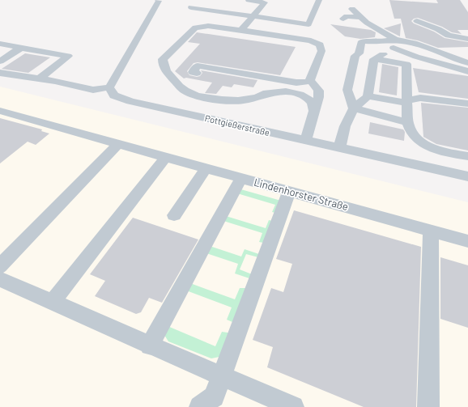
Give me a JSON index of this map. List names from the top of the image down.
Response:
{
  "streets": {
    "street": ["Pottgießerstraße", "Lindenhorster Straße"]
  }
}
